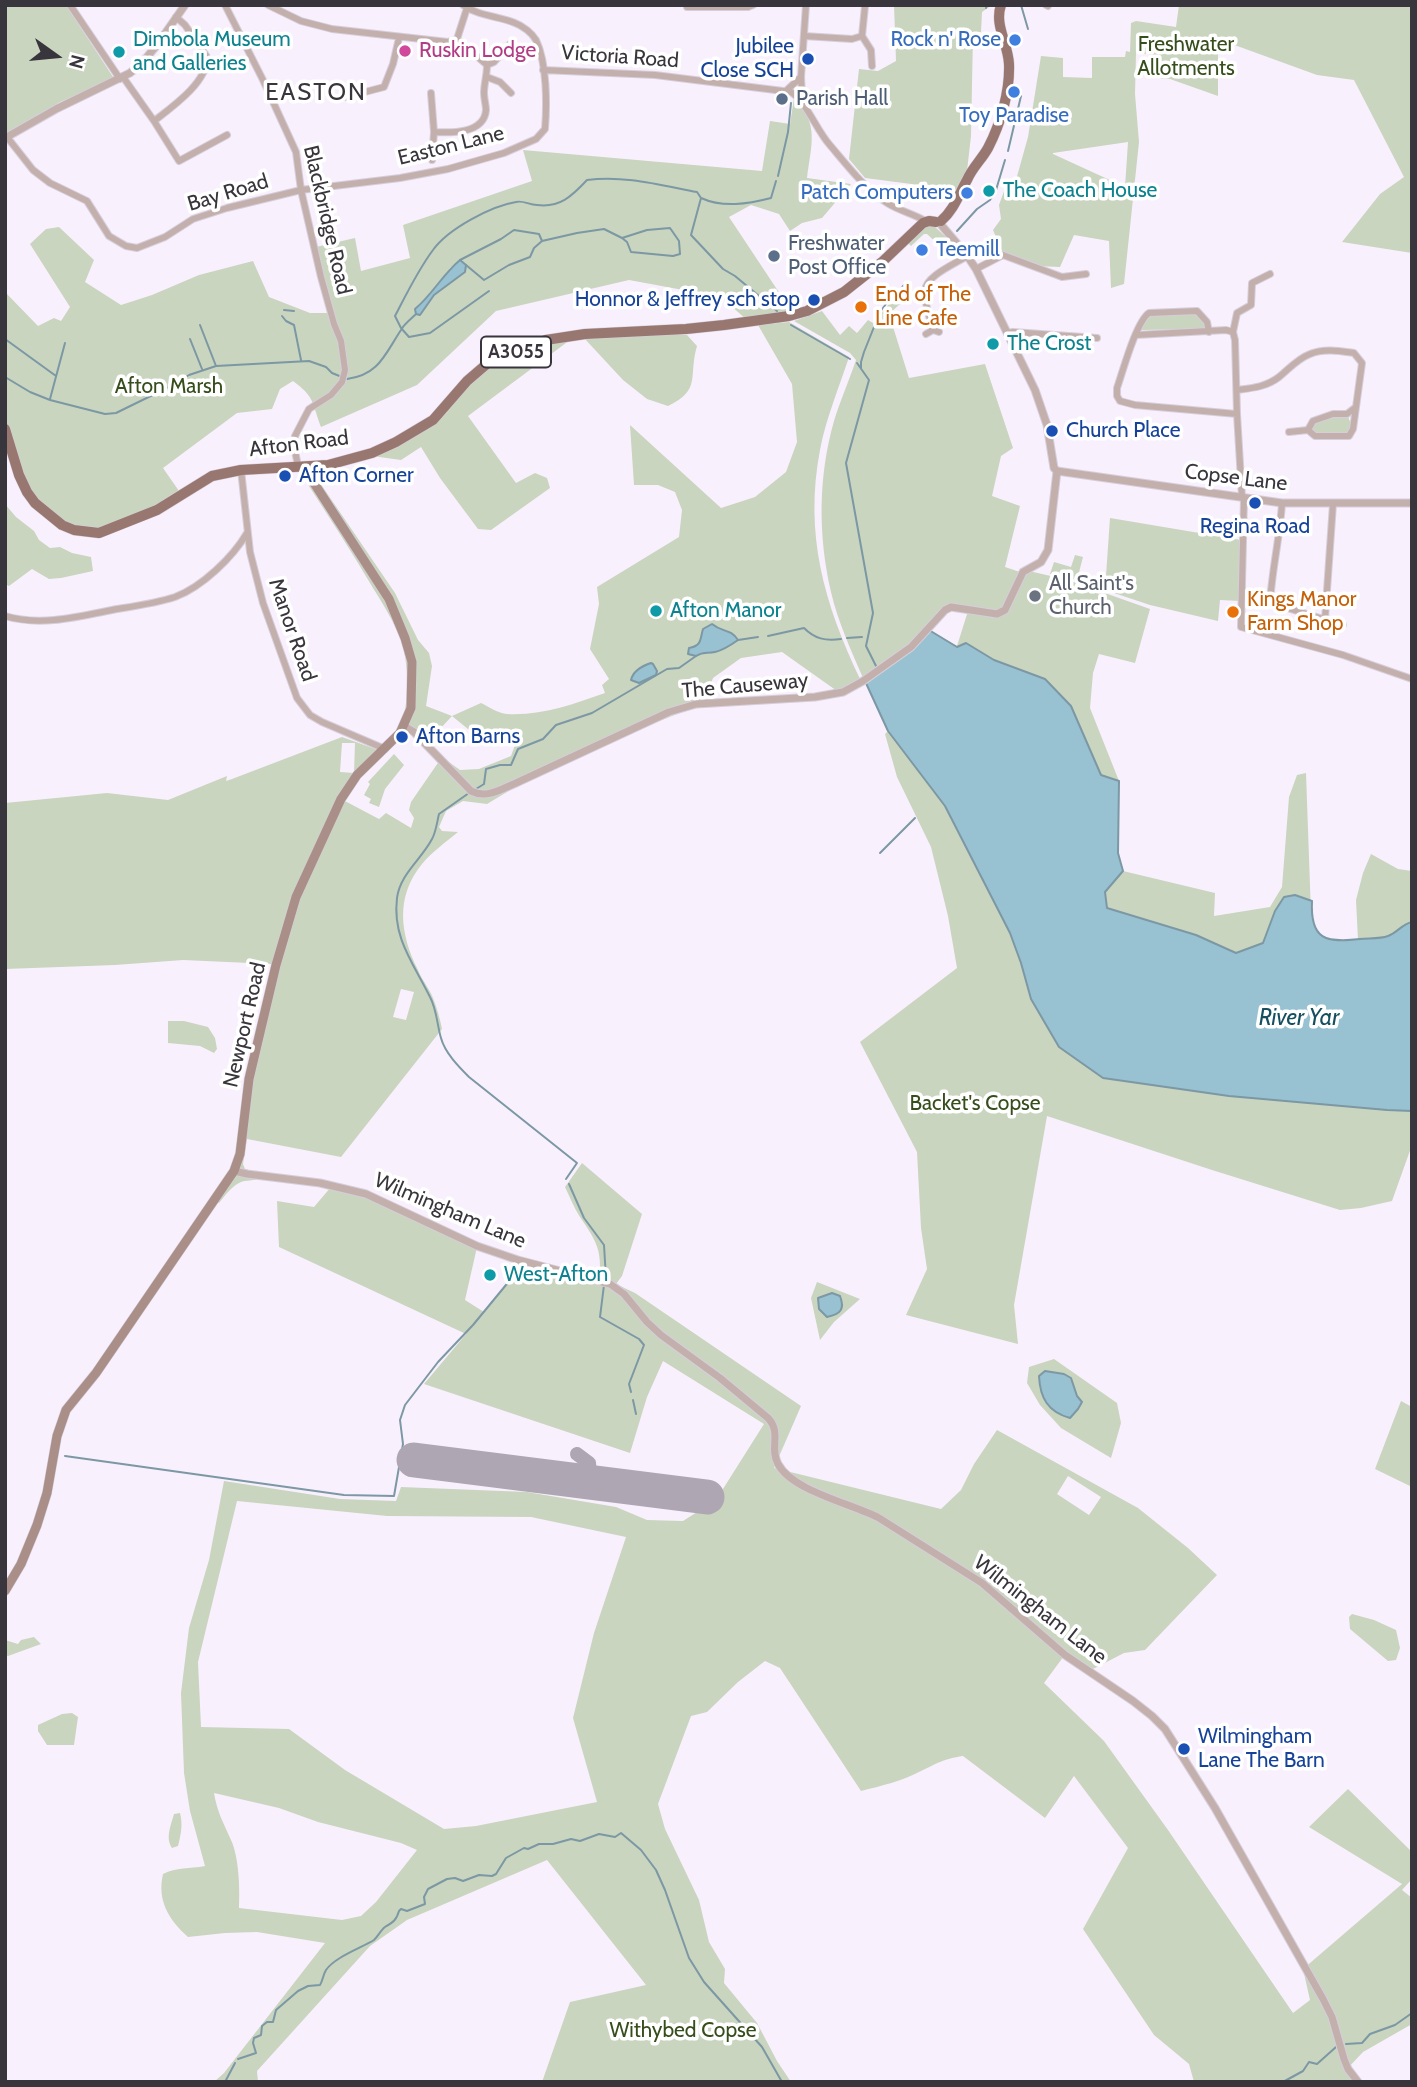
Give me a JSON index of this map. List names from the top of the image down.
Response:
{
  "streets": {
    "main road": ["A3055", "Afton Road", "Newport Road"],
    "street": [
      "Victoria Road",
      "Easton Lane",
      "Bay Road",
      "Blackbridge Road",
      "Copse Lane",
      "Manor Road",
      "The Causeway",
      "Wilmingham Lane"
    ]
  },
  "crossings": [
    ["Victoria Road", "Easton Lane"],
    ["Easton Lane", "Bay Road"],
    ["Easton Lane", "Blackbridge Road"],
    ["Bay Road", "Blackbridge Road"],
    ["Blackbridge Road", "Afton Road"],
    ["A3055", "Afton Road"],
    ["Afton Road", "Manor Road"],
    ["Afton Road", "Newport Road"],
    ["Copse Lane", "The Causeway"],
    ["Manor Road", "Newport Road"],
    ["The Causeway", "Newport Road"],
    ["Newport Road", "Wilmingham Lane"]
  ],
  "districts": ["EASTON"],
  "water": ["River Yar"],
  "parks": [
    "Freshwater Allotments",
    "Afton Marsh",
    "Backet's Copse",
    "Withybed Copse"
  ],
  "places": [
    "Rock n' Rose",
    "Ruskin Lodge",
    "Dimbola Museum and Galleries",
    "Jubilee Close SCH",
    "Toy Paradise",
    "Parish Hall",
    "The Coach House",
    "Patch Computers",
    "Teemill",
    "Freshwater Post Office",
    "Honnor & Jeffrey sch stop",
    "End of The Line Cafe",
    "The Crost",
    "Church Place",
    "Afton Corner",
    "Regina Road",
    "All Saint's Church",
    "Afton Manor",
    "Kings Manor Farm Shop",
    "Afton Barns",
    "West-Afton",
    "Wilmingham Lane The Barn"
  ],
  "north": "right"
}
